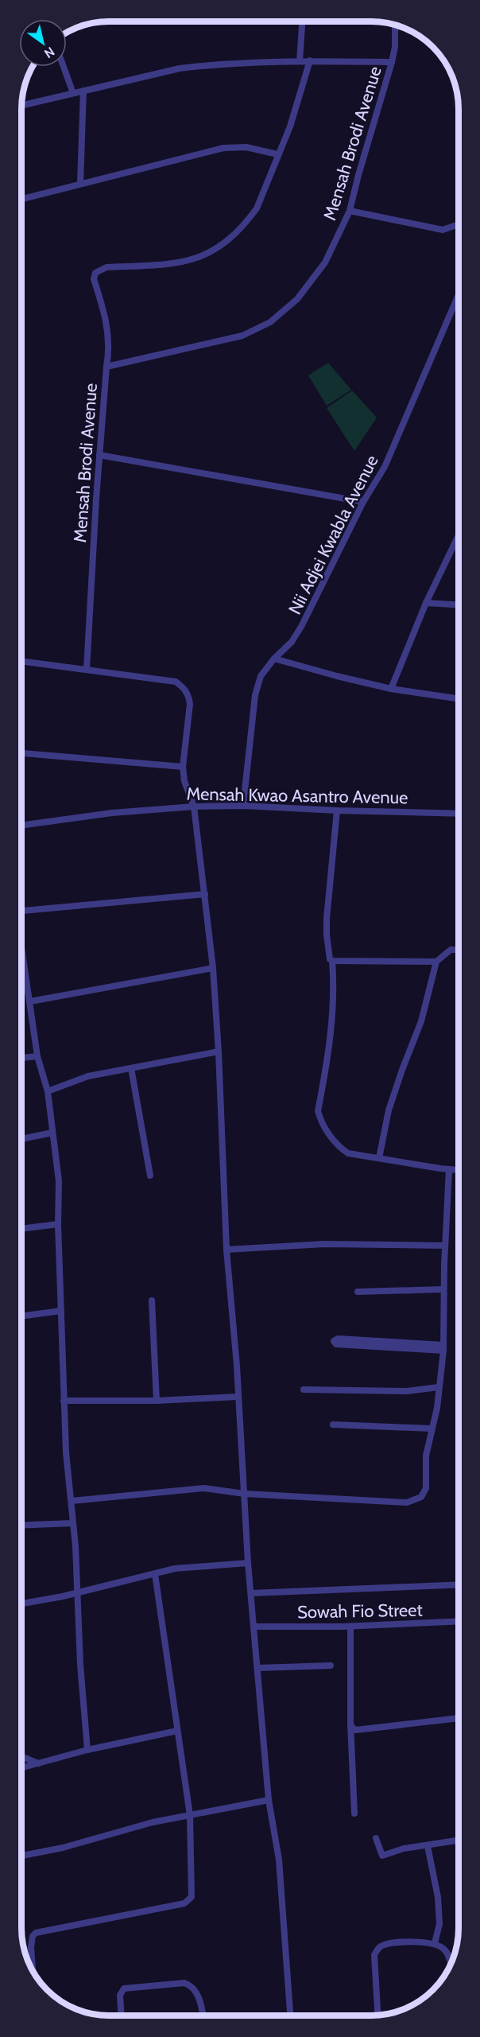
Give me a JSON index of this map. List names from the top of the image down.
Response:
{
  "streets": {
    "street": [
      "Mensah Brodi Avenue",
      "Nii Adjei Kwabla Avenue",
      "Mensah Kwao Asantro Avenue",
      "Sowah Fio Street"
    ]
  },
  "crossings": [
    ["Nii Adjei Kwabla Avenue", "Mensah Kwao Asantro Avenue"]
  ],
  "north": "bottom right"
}
